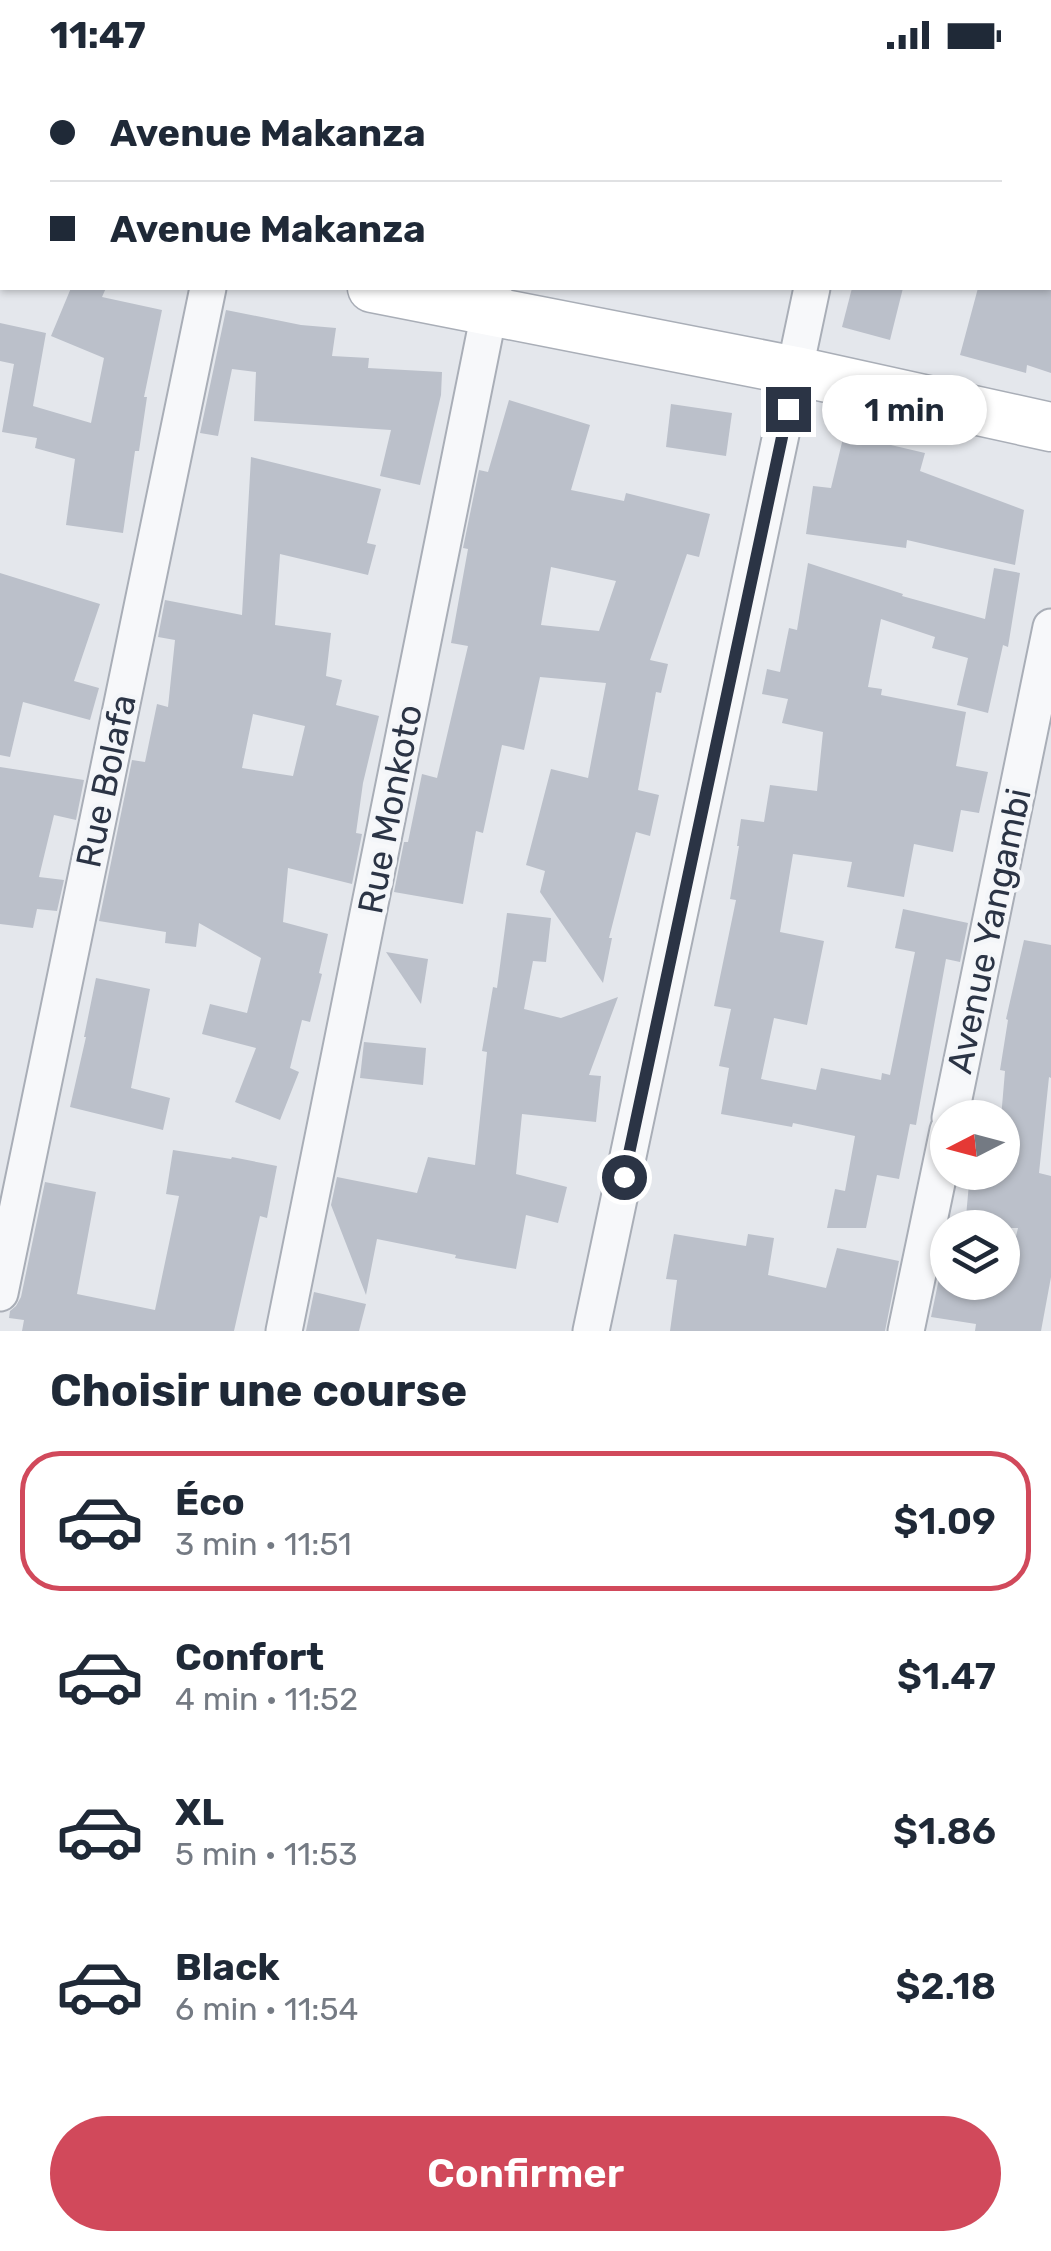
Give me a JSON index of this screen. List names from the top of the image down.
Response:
{
  "streets": {
    "street": ["Rue Bolafa", "Rue Monkoto", "Avenue Yangambi"]
  },
  "north": "left",
  "page": {
    "status": "11:47",
    "banner": ["Avenue Makanza", "Avenue Makanza"],
    "bubble": "1 min",
    "heading": "Choisir une course",
    "list": [
      {
        "name": "Éco",
        "note": "3 min · 11:51",
        "value": "$1.09"
      },
      {
        "name": "Confort",
        "note": "4 min · 11:52",
        "value": "$1.47"
      },
      {
        "name": "XL",
        "note": "5 min · 11:53",
        "value": "$1.86"
      },
      {
        "name": "Black",
        "note": "6 min · 11:54",
        "value": "$2.18"
      }
    ],
    "buttons": "Confirmer"
  }
}
